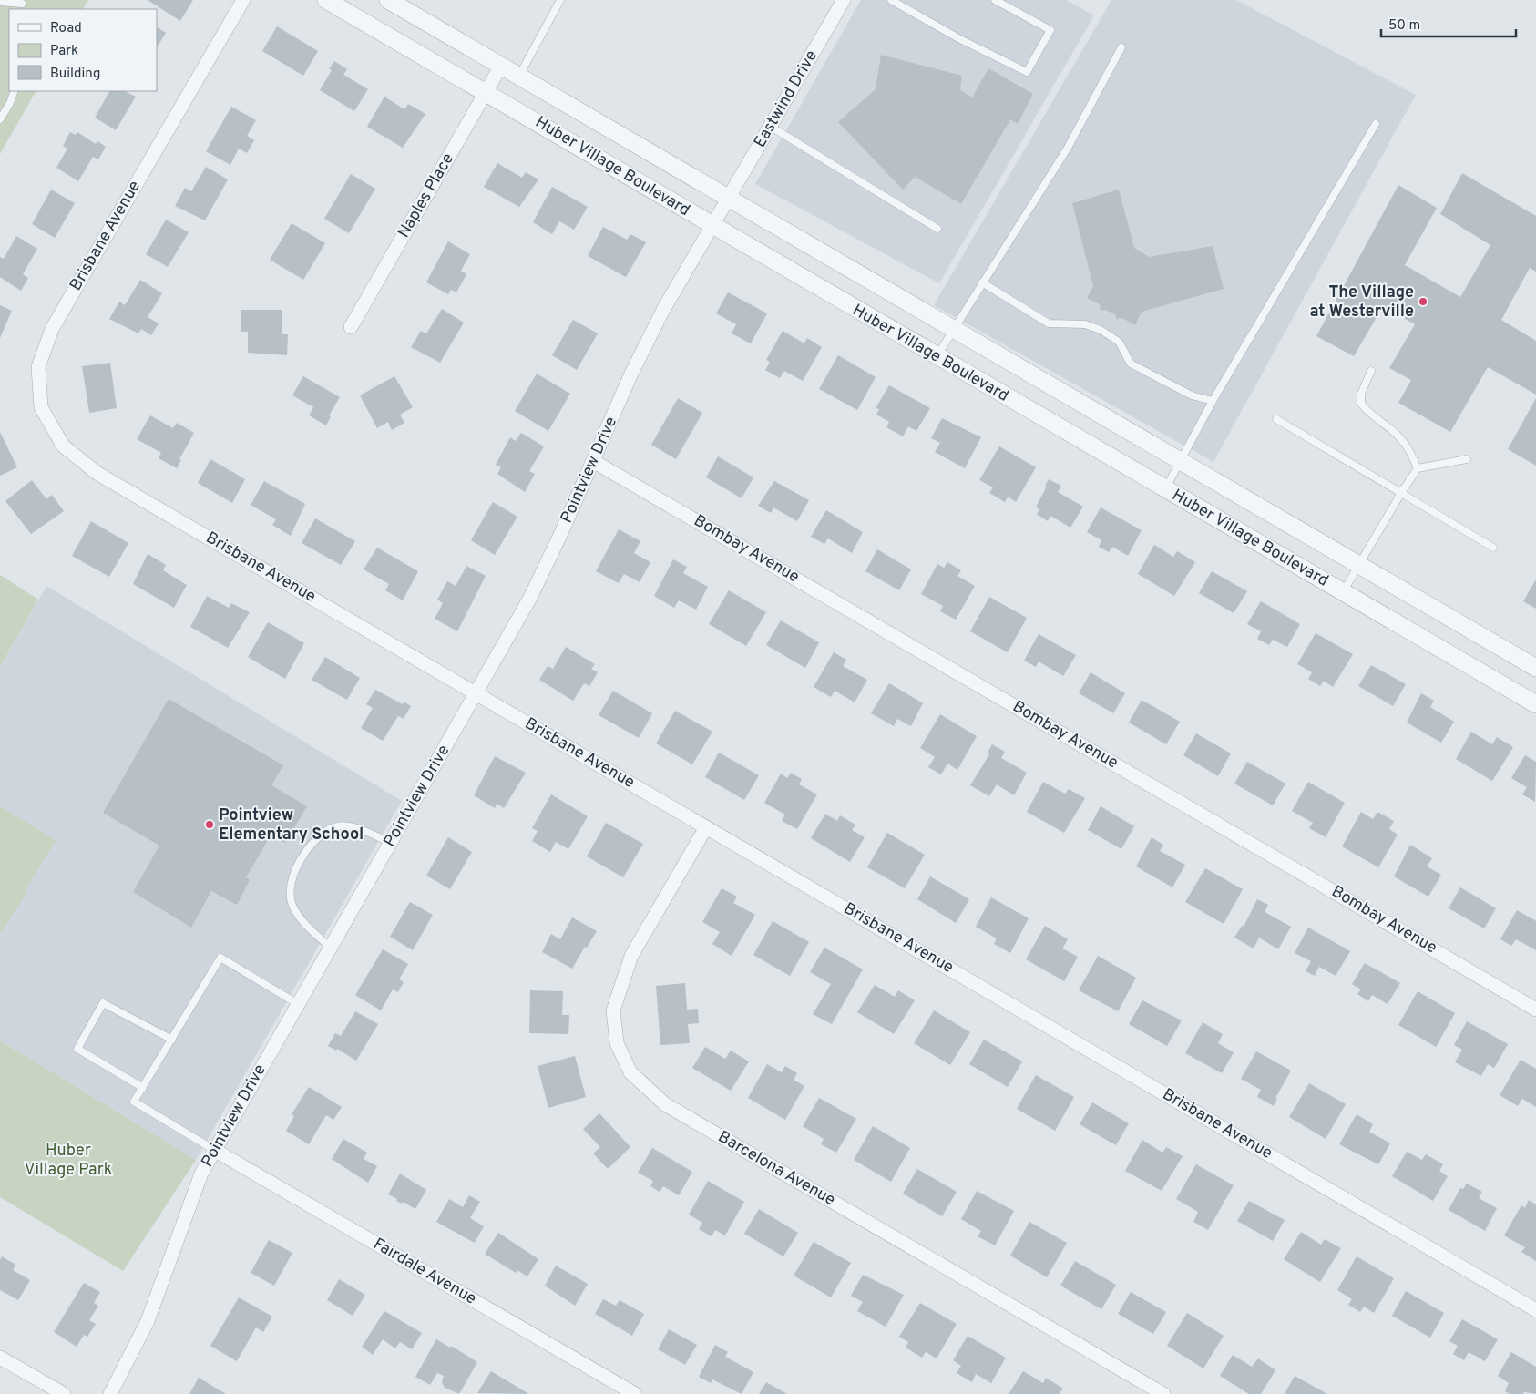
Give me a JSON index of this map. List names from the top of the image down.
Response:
{
  "streets": {
    "street": [
      "Eastwind Drive",
      "Huber Village Boulevard",
      "Naples Place",
      "Brisbane Avenue",
      "Pointview Drive",
      "Bombay Avenue",
      "Barcelona Avenue",
      "Fairdale Avenue"
    ]
  },
  "crossings": [
    ["Eastwind Drive", "Huber Village Boulevard"],
    ["Eastwind Drive", "Pointview Drive"],
    ["Huber Village Boulevard", "Naples Place"],
    ["Huber Village Boulevard", "Pointview Drive"],
    ["Brisbane Avenue", "Pointview Drive"],
    ["Brisbane Avenue", "Barcelona Avenue"],
    ["Pointview Drive", "Bombay Avenue"],
    ["Pointview Drive", "Fairdale Avenue"]
  ],
  "parks": ["Huber Village Park"],
  "places": ["The Village at Westerville", "Pointview Elementary School"],
  "legend": ["Road", "Park", "Building"],
  "scale_bar": "50 m"
}
